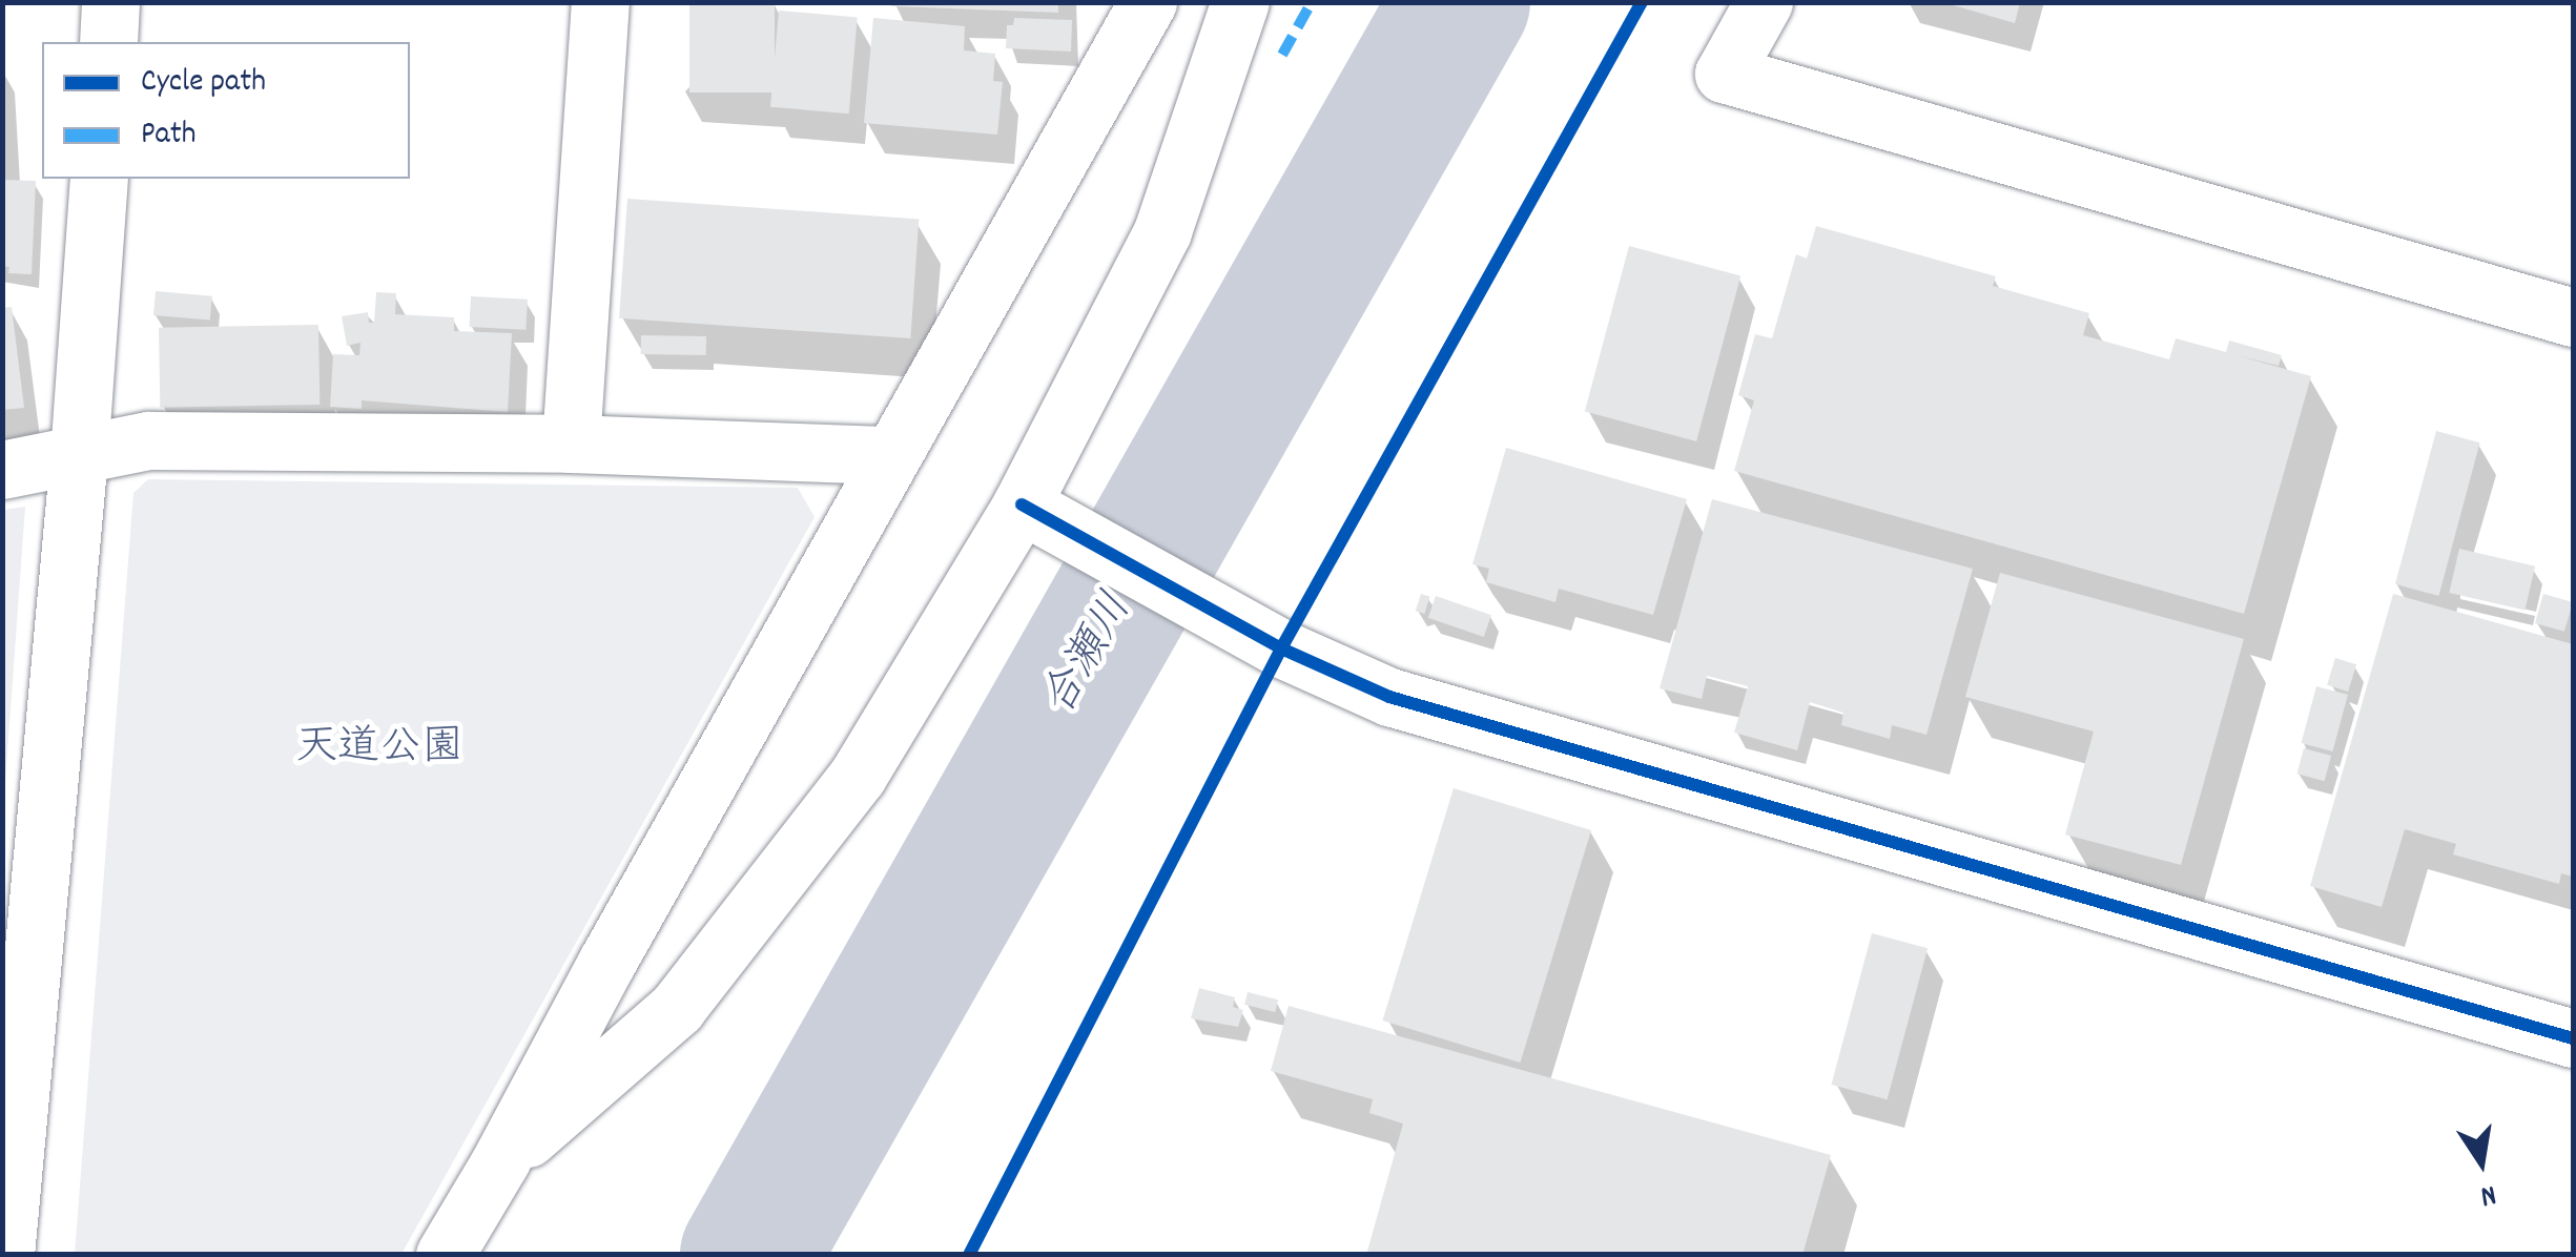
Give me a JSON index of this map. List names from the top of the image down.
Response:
{
  "water": ["合瀬川"],
  "parks": ["天道公園"],
  "legend": ["Cycle path", "Path"],
  "north": "bottom"
}
